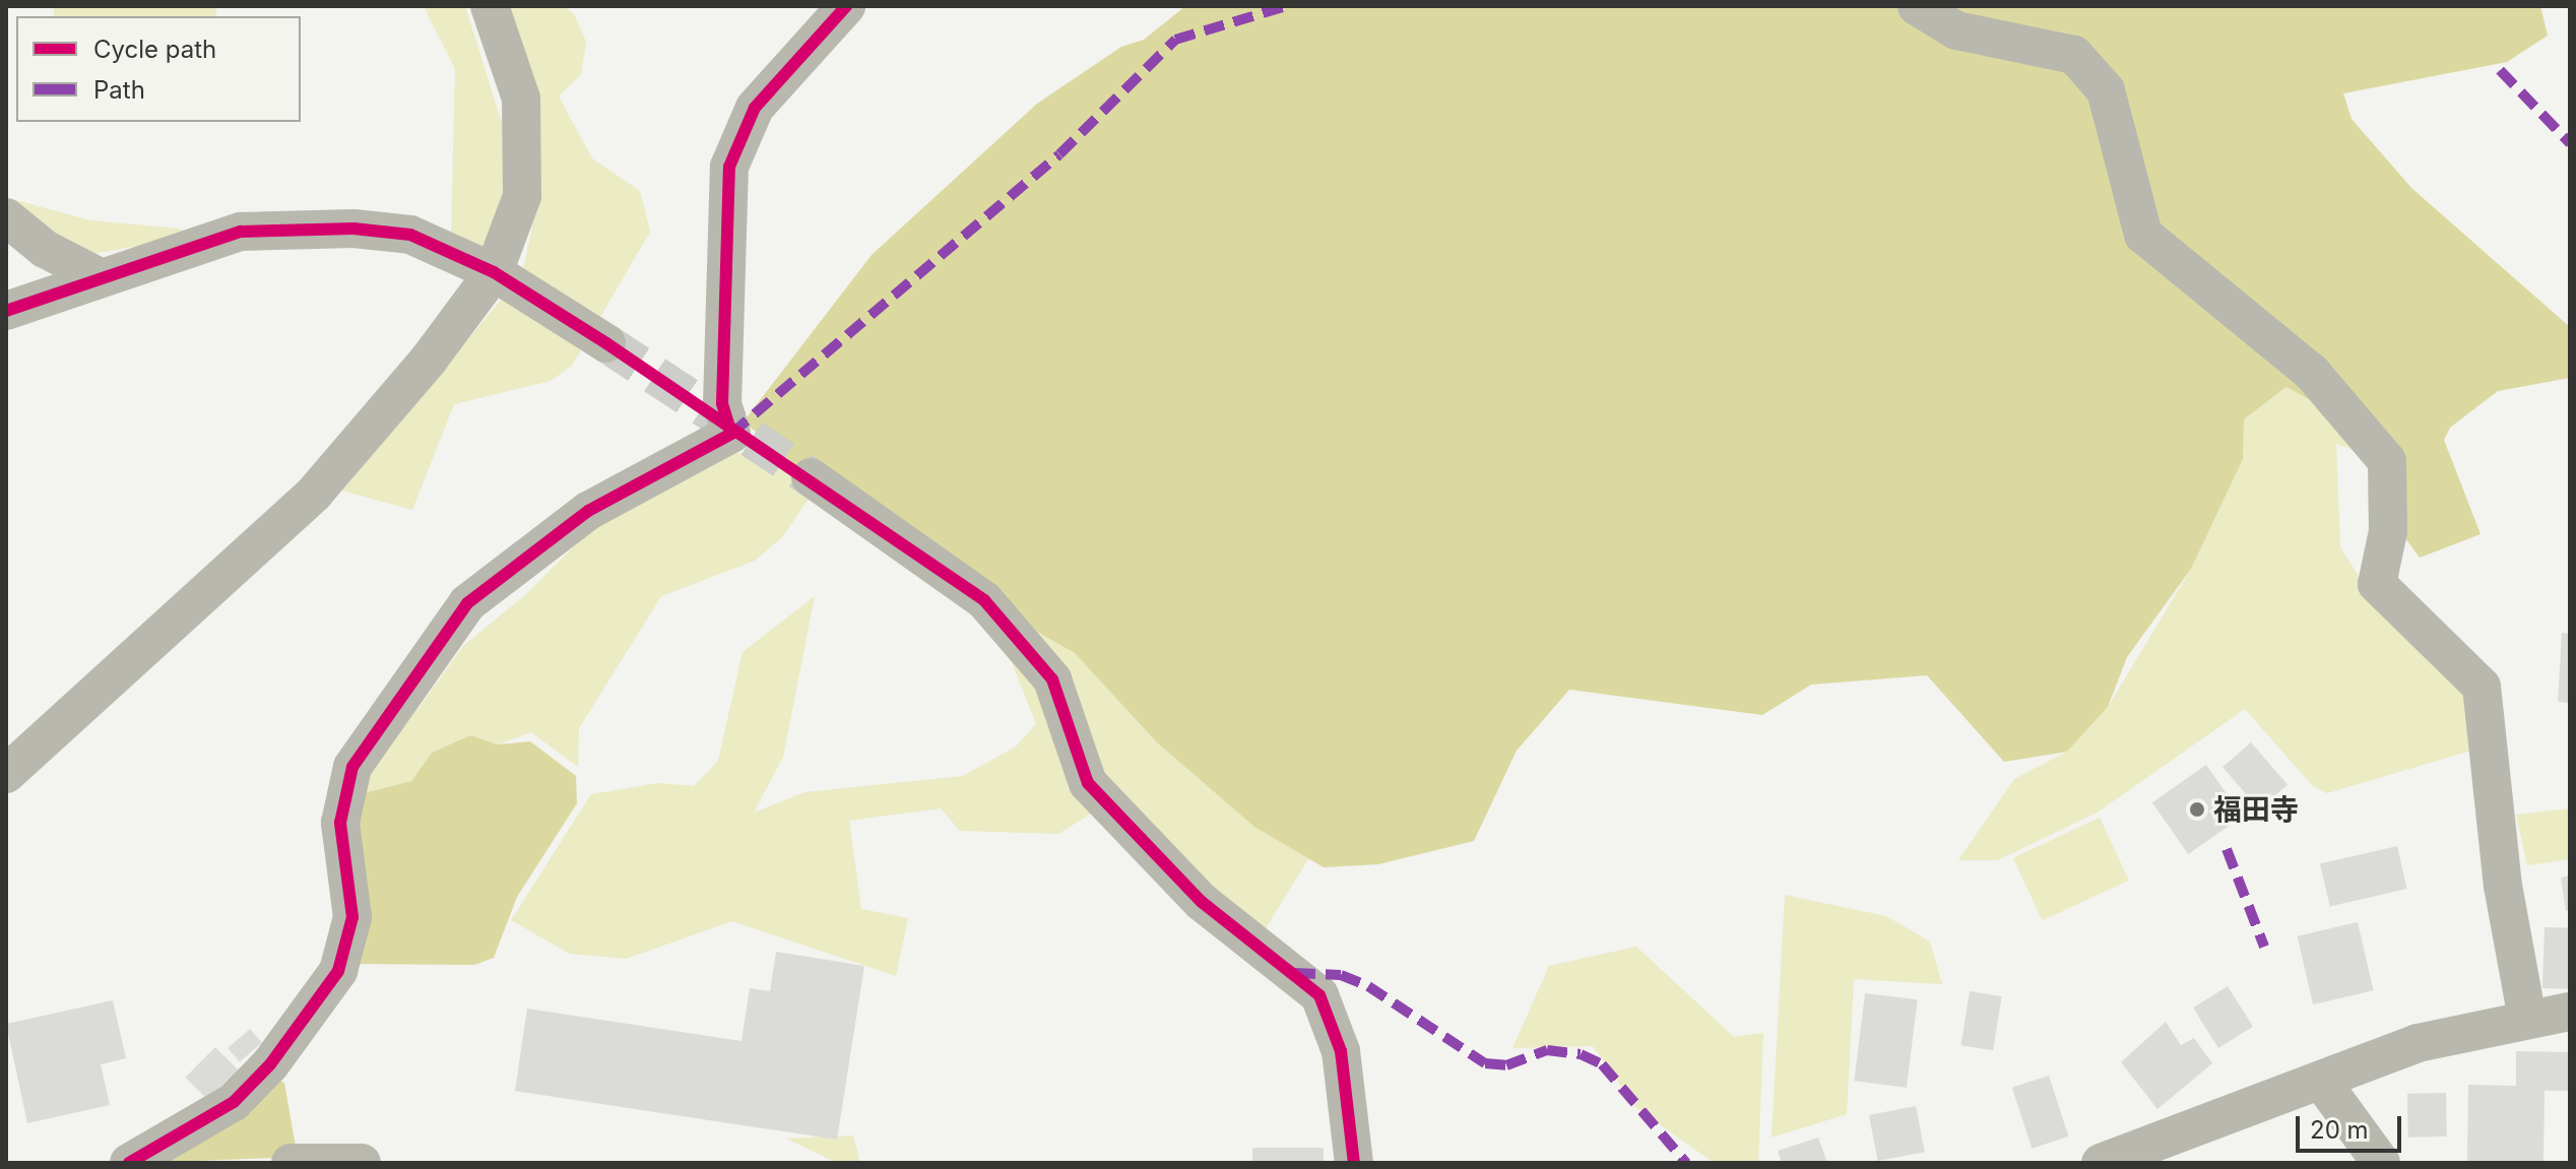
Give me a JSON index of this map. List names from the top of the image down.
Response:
{
  "places": ["福田寺"],
  "legend": ["Cycle path", "Path"],
  "scale_bar": "20 m"
}
